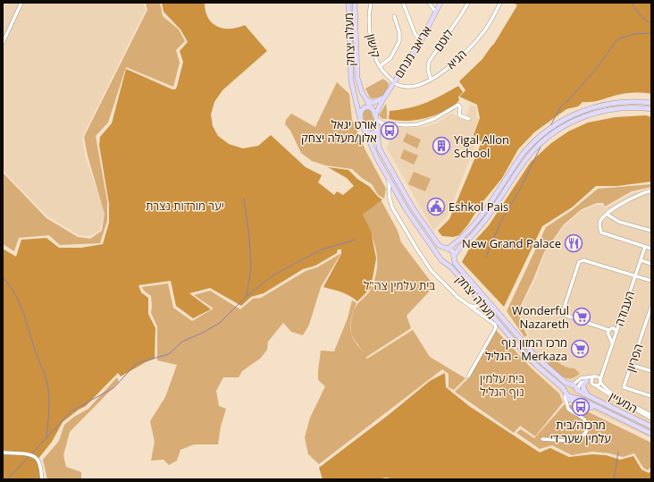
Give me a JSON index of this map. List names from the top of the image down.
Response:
{
  "streets": {
    "main road": ["מעלה יצחק", "אריאב מנחם"],
    "street": [
      "לוטם",
      "קישון",
      "הגיא",
      "העבודה",
      "הפריון",
      "המעיין"
    ]
  },
  "crossings": [
    ["לוטם", "הגיא"],
    ["קישון", "אריאב מנחם"],
    ["קישון", "הגיא"],
    ["אריאב מנחם", "הגיא"],
    ["העבודה", "המעיין"]
  ],
  "parks": ["יער מורדות נצרת", "בית עלמין צה\"ל", "בית עלמין נוף הגליל"],
  "places": {
    "bus stop": ["אורט יגאל אלון/מעלה יצחק", "מרכזה/בית עלמין שער ד׳"],
    "building": ["Yigal Allon School"],
    "public building": ["Eshkol Pais"],
    "restaurant": ["New Grand Palace"],
    "supermarket": ["Wonderful Nazareth", "מרכז המזון נוף הגליל - Merkaza"]
  }
}
